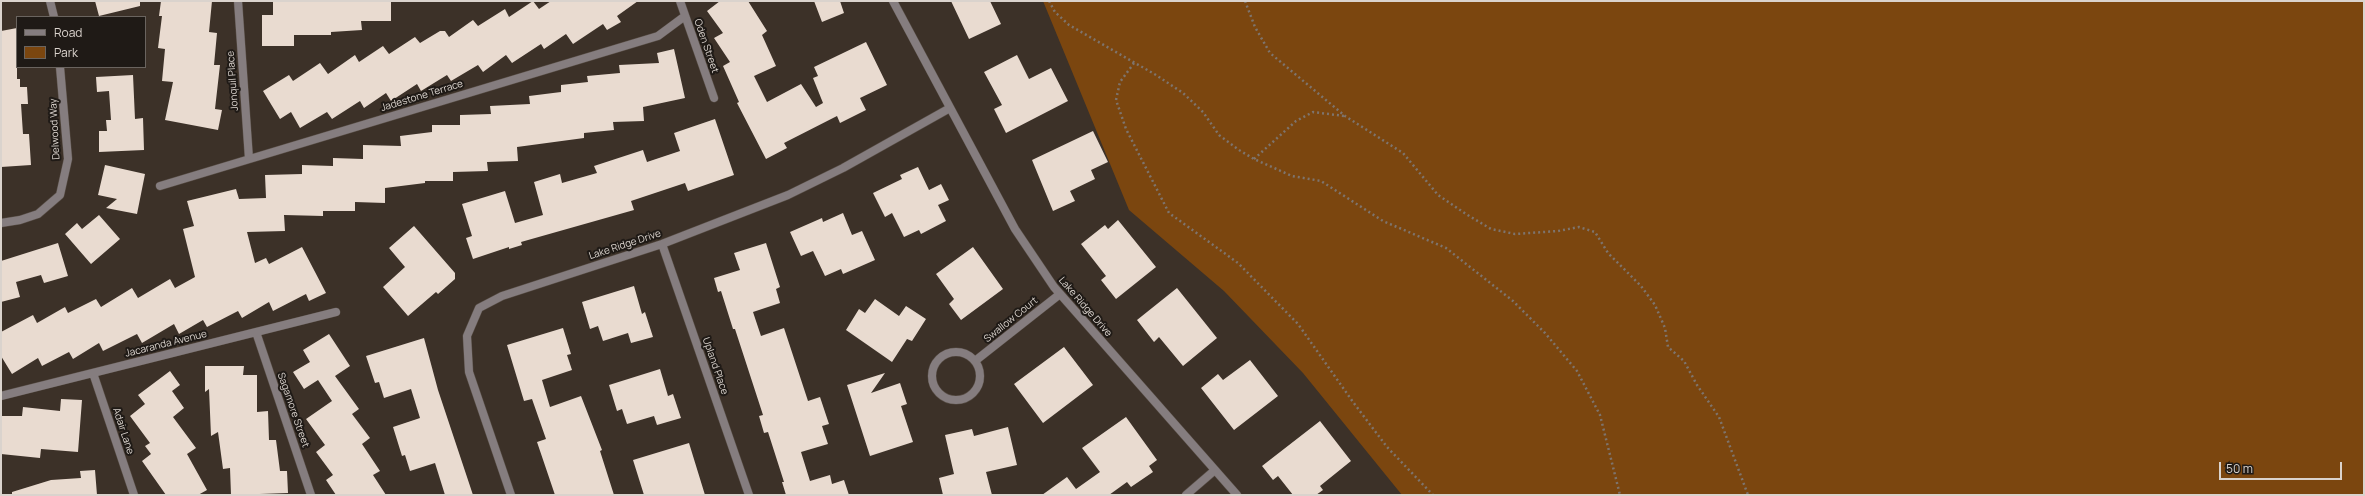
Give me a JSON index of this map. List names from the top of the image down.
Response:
{
  "streets": {
    "street": [
      "Oden Street",
      "Jonquil Place",
      "Jadestone Terrace",
      "Delwood Way",
      "Lake Ridge Drive",
      "Swallow Court",
      "Jacaranda Avenue",
      "Upland Place",
      "Sagamore Street",
      "Adair Lane"
    ]
  },
  "crossings": [
    ["Oden Street", "Jadestone Terrace"],
    ["Jonquil Place", "Jadestone Terrace"],
    ["Lake Ridge Drive", "Swallow Court"],
    ["Lake Ridge Drive", "Upland Place"],
    ["Jacaranda Avenue", "Sagamore Street"],
    ["Jacaranda Avenue", "Adair Lane"]
  ],
  "legend": ["Road", "Park"],
  "scale_bar": "50 m"
}
